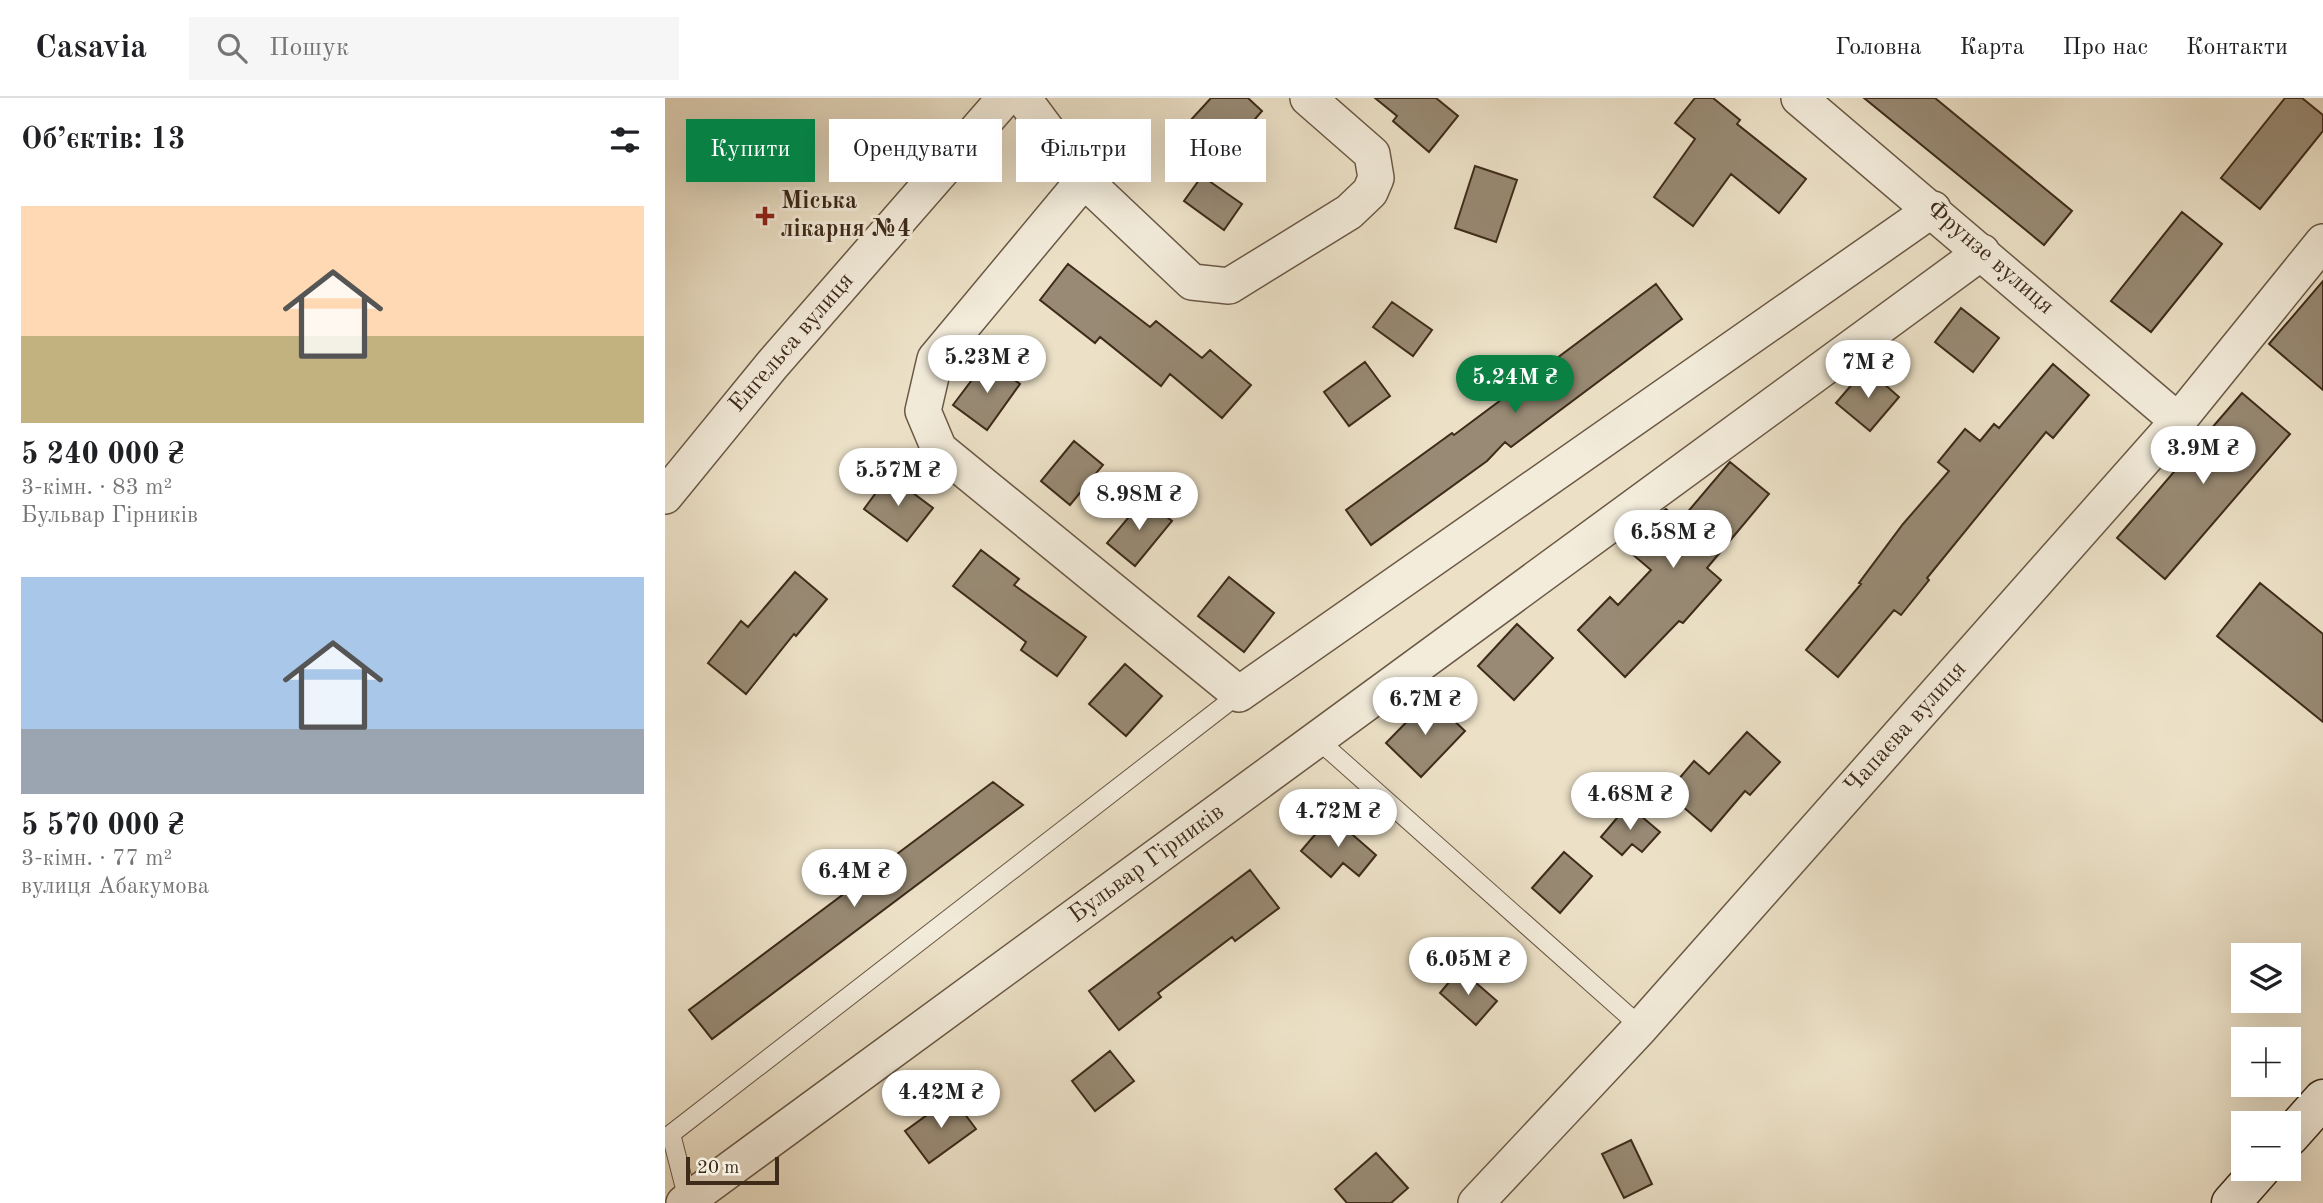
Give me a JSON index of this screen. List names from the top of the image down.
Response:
{
  "streets": {
    "street": [
      "Фрунзе вулиця",
      "Енгельса вулиця",
      "Чапаєва вулиця",
      "Бульвар Гірників"
    ]
  },
  "crossings": [
    ["Фрунзе вулиця", "Чапаєва вулиця"],
    ["Фрунзе вулиця", "Бульвар Гірників"]
  ],
  "places": {
    "health": ["Міська лікарня №4"]
  },
  "scale_bar": "20 m",
  "page": {
    "header": "Casavia",
    "search": "Пошук",
    "nav": [
      "Головна",
      "Карта",
      "Про нас",
      "Контакти"
    ],
    "heading": "Об’єктів: 13",
    "chip": [
      "Купити",
      "Орендувати",
      "Фільтри",
      "Нове"
    ],
    "list": [
      {
        "name": "5 240 000 ₴",
        "note": "3-кімн. · 83 m² · Бульвар Гірників"
      },
      {
        "name": "5 570 000 ₴",
        "note": "3-кімн. · 77 m² · вулиця Абакумова"
      }
    ],
    "price": [
      "5.23M ₴",
      "7M ₴",
      "5.24M ₴",
      "3.9M ₴",
      "5.57M ₴",
      "8.98M ₴",
      "6.58M ₴",
      "6.7M ₴",
      "4.68M ₴",
      "4.72M ₴",
      "6.4M ₴",
      "6.05M ₴",
      "4.42M ₴"
    ],
    "map_buttons": ["+", "−"],
    "scale": "20 m"
  }
}
